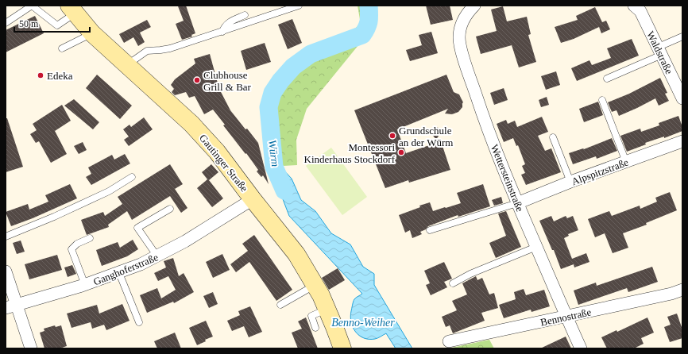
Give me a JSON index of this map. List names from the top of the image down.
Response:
{
  "streets": {
    "main road": ["Gautinger Straße"],
    "street": [
      "Waldstraße",
      "Alpspitzstraße",
      "Wettersteinstraße",
      "Ganghoferstraße",
      "Bennostraße"
    ]
  },
  "crossings": [
    ["Gautinger Straße", "Ganghoferstraße"],
    ["Alpspitzstraße", "Wettersteinstraße"],
    ["Wettersteinstraße", "Bennostraße"]
  ],
  "water": ["Würm", "Benno-Weiher"],
  "places": [
    "Edeka",
    "Clubhouse Grill & Bar",
    "Grundschule an der Würm",
    "Montessori Kinderhaus Stockdorf"
  ],
  "scale_bar": "50 m"
}
